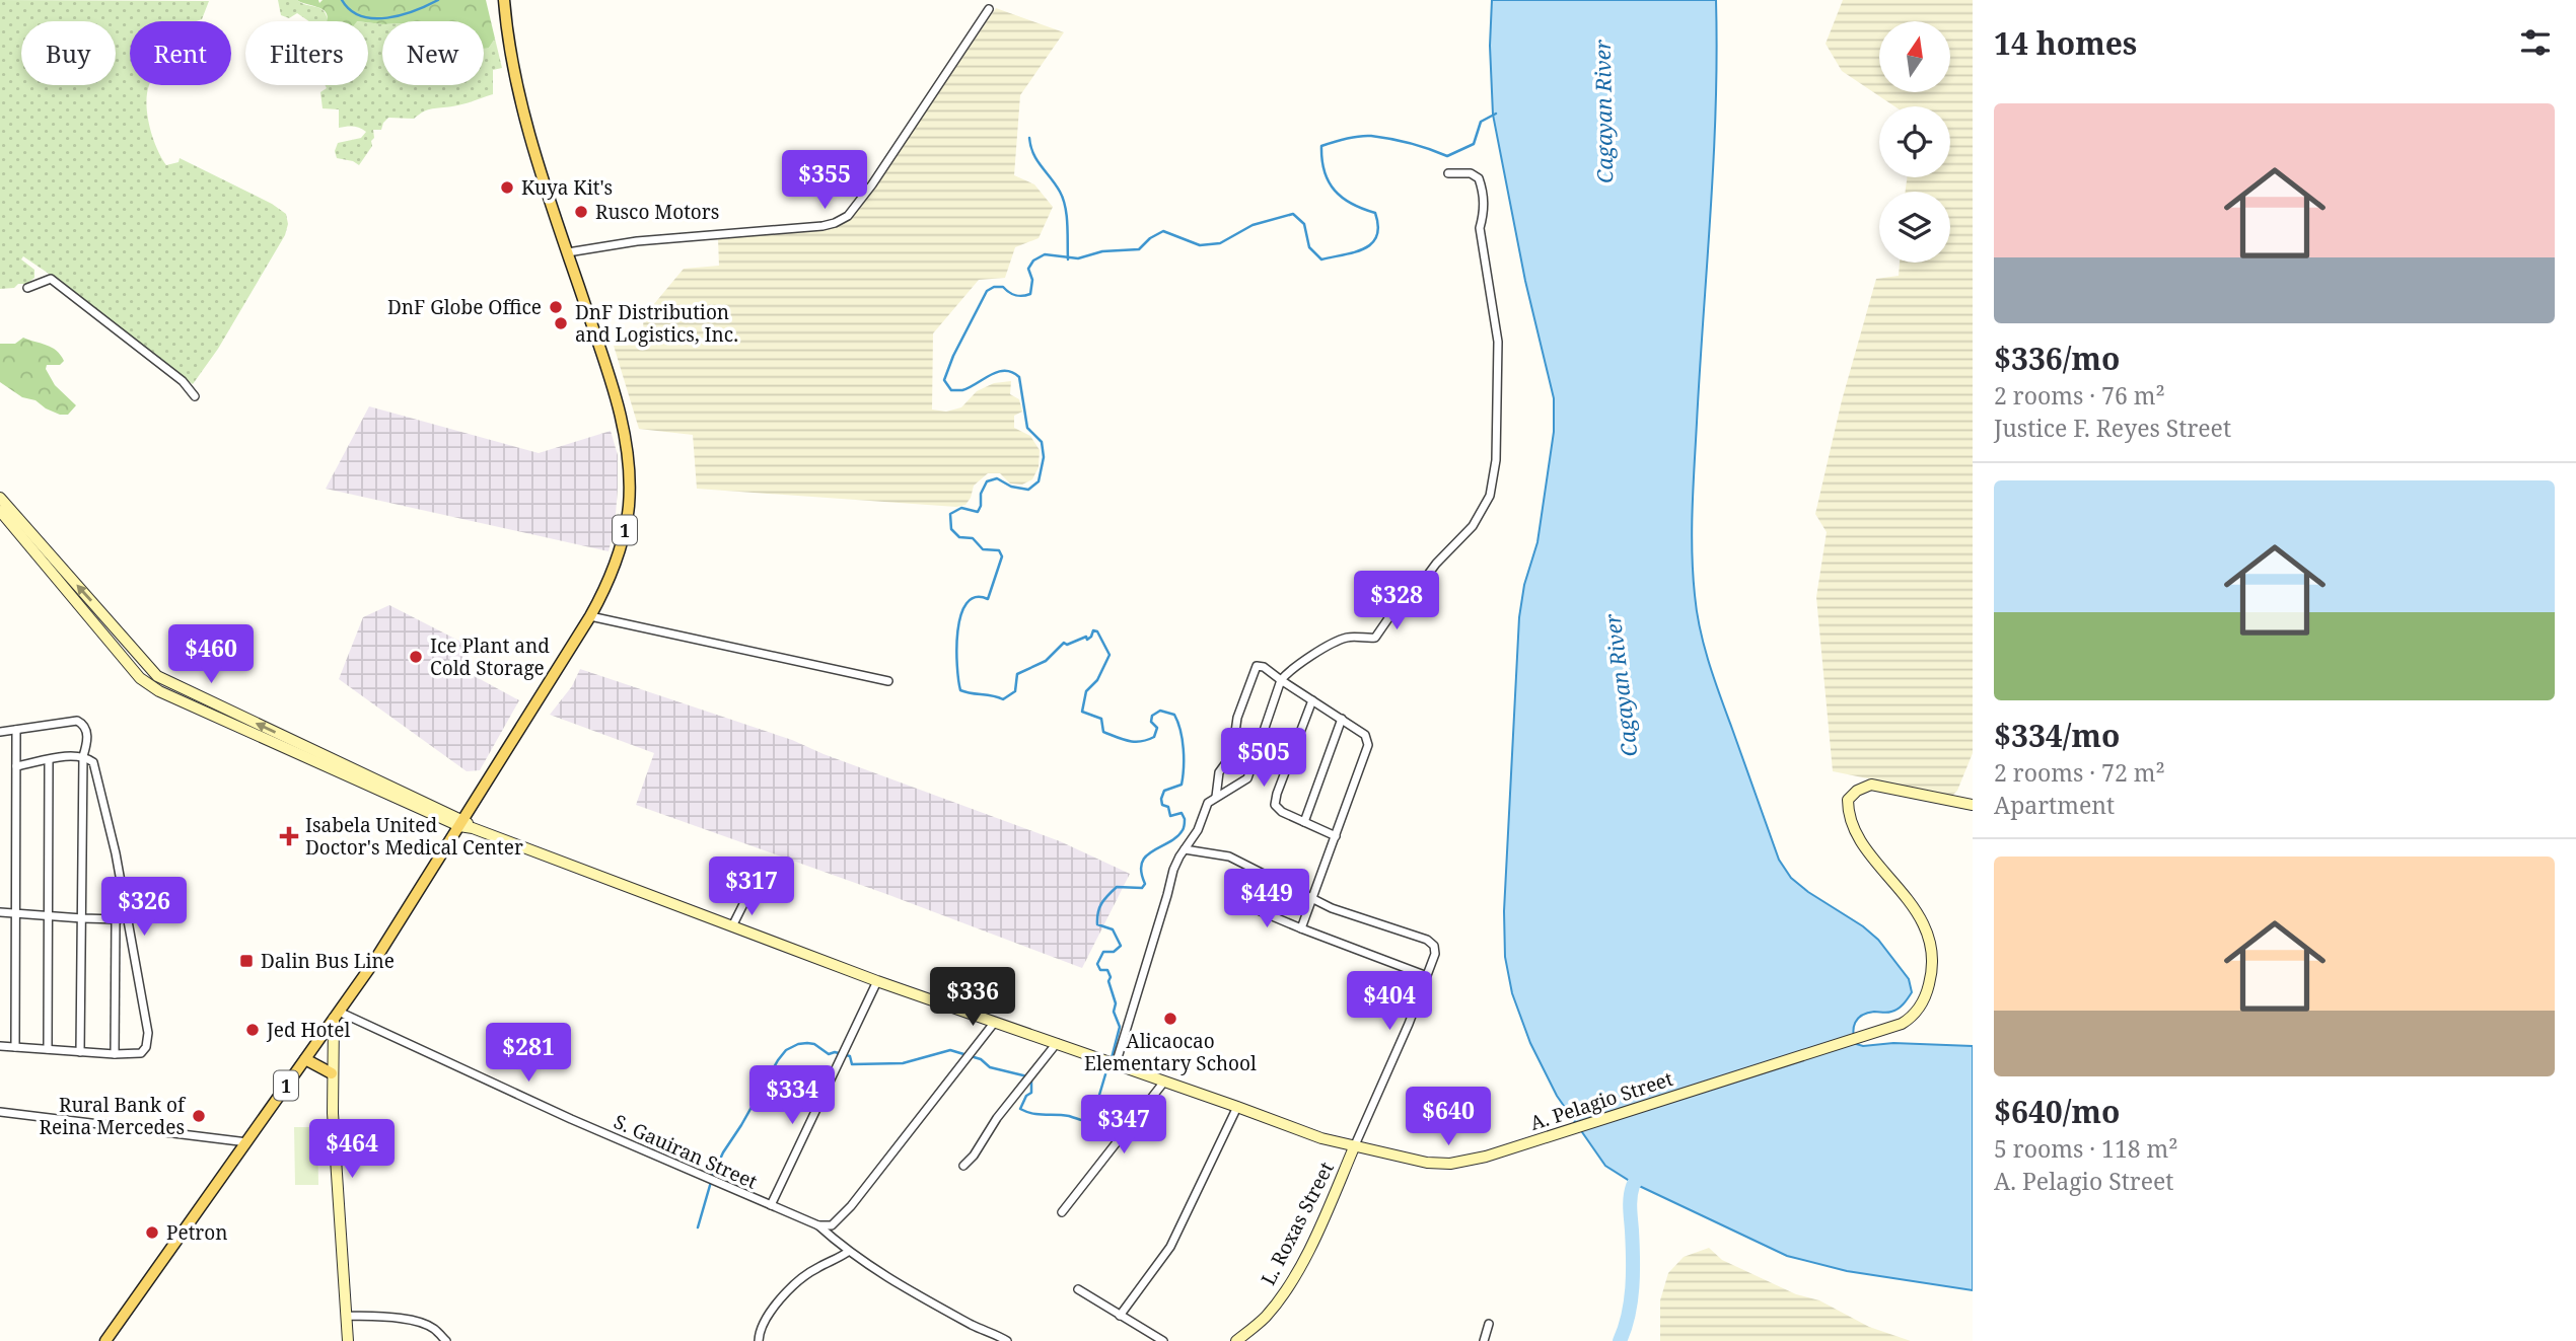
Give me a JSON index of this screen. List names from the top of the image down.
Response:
{
  "streets": {
    "main road": ["1", "A. Pelagio Street", "L. Roxas Street"],
    "street": ["S. Gauiran Street"]
  },
  "crossings": [
    ["1", "A. Pelagio Street"],
    ["1", "S. Gauiran Street"],
    ["A. Pelagio Street", "L. Roxas Street"]
  ],
  "water": ["Cagayan River"],
  "places": {
    "other": [
      "Kuya Kit's",
      "Rusco Motors",
      "DnF Globe Office",
      "DnF Distribution and Logistics, Inc.",
      "Ice Plant and Cold Storage",
      "Alicaocao Elementary School",
      "Jed Hotel",
      "Rural Bank of Reina Mercedes",
      "Petron"
    ],
    "health": ["Isabela United Doctor's Medical Center"],
    "transit": ["Dalin Bus Line"]
  },
  "north": "top",
  "page": {
    "heading": "14 homes",
    "chip": [
      "Buy",
      "Rent",
      "Filters",
      "New"
    ],
    "list": [
      {
        "name": "$336/mo",
        "note": "2 rooms · 76 m² · Justice F. Reyes Street"
      },
      {
        "name": "$334/mo",
        "note": "2 rooms · 72 m² · Apartment"
      },
      {
        "name": "$640/mo",
        "note": "5 rooms · 118 m² · A. Pelagio Street"
      }
    ],
    "price": [
      "$355",
      "$328",
      "$460",
      "$505",
      "$317",
      "$449",
      "$326",
      "$336",
      "$404",
      "$281",
      "$334",
      "$640",
      "$347",
      "$464"
    ]
  }
}
